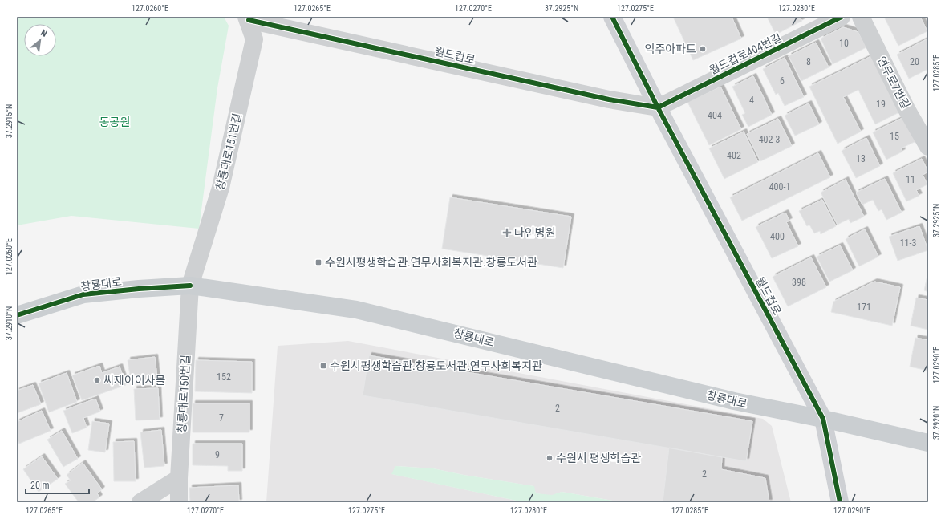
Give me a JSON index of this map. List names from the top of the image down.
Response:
{
  "streets": {
    "main road": ["창룡대로"],
    "street": [
      "월드컵로404번길",
      "월드컵로",
      "연무로7번길",
      "창룡대로151번길",
      "창룡대로150번길"
    ]
  },
  "crossings": [
    ["월드컵로404번길", "월드컵로"],
    ["월드컵로", "창룡대로151번길"],
    ["월드컵로", "창룡대로"],
    ["창룡대로151번길", "창룡대로"],
    ["창룡대로151번길", "창룡대로150번길"],
    ["창룡대로", "창룡대로150번길"]
  ],
  "parks": ["동공원"],
  "places": {
    "other": ["익주아파트", "씨제이이사몰", "수원시 평생학습관"],
    "health": ["다인병원"],
    "transit": ["수원시평생학습관.연무사회복지관.창룡도서관", "수원시평생학습관.창룡도서관.연무사회복지관"]
  },
  "house_numbers": [
    "10",
    "8",
    "20",
    "6",
    "4",
    "19",
    "404",
    "15",
    "402-3",
    "402",
    "13",
    "11",
    "400-1",
    "400",
    "11-3",
    "398",
    "171",
    "152",
    "2",
    "7",
    "9",
    "2"
  ],
  "scale_bar": "20 m",
  "north": "top right",
  "coordinates": [
    "127.0260°E",
    "127.0265°E",
    "127.0270°E",
    "37.2925°N",
    "127.0275°E",
    "127.0280°E",
    "127.0285°E",
    "37.2915°N",
    "37.2910°N",
    "127.0290°E",
    "37.2920°N"
  ]
}
